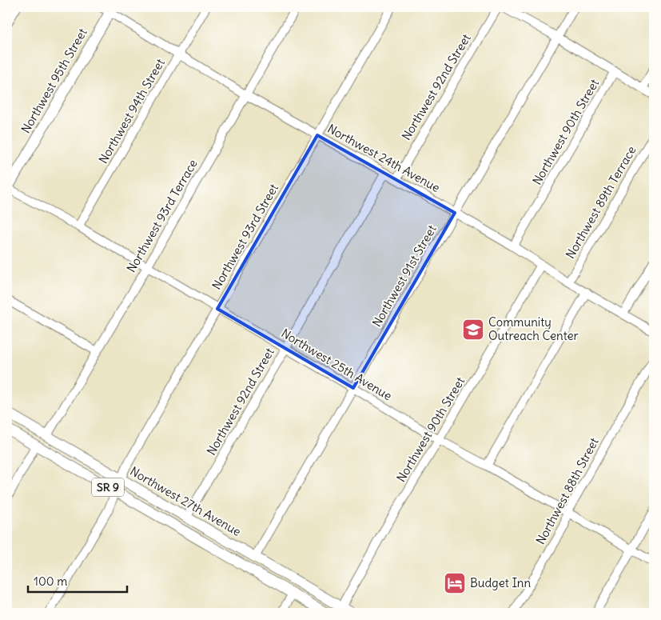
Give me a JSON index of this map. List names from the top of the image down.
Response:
{
  "streets": {
    "main road": ["Northwest 95th Street", "SR 9", "Northwest 27th Avenue"],
    "street": [
      "Northwest 92nd Street",
      "Northwest 94th Street",
      "Northwest 90th Street",
      "Northwest 24th Avenue",
      "Northwest 89th Terrace",
      "Northwest 93rd Terrace",
      "Northwest 93rd Street",
      "Northwest 91st Street",
      "Northwest 25th Avenue",
      "Northwest 88th Street"
    ]
  },
  "crossings": [
    ["Northwest 95th Street", "Northwest 24th Avenue"],
    ["Northwest 95th Street", "Northwest 25th Avenue"],
    ["Northwest 92nd Street", "Northwest 24th Avenue"],
    ["Northwest 92nd Street", "Northwest 25th Avenue"],
    ["Northwest 92nd Street", "Northwest 27th Avenue"],
    ["Northwest 94th Street", "Northwest 24th Avenue"],
    ["Northwest 94th Street", "Northwest 25th Avenue"],
    ["Northwest 90th Street", "Northwest 24th Avenue"],
    ["Northwest 90th Street", "Northwest 25th Avenue"],
    ["Northwest 90th Street", "Northwest 27th Avenue"],
    ["Northwest 24th Avenue", "Northwest 89th Terrace"],
    ["Northwest 24th Avenue", "Northwest 93rd Terrace"],
    ["Northwest 24th Avenue", "Northwest 93rd Street"],
    ["Northwest 24th Avenue", "Northwest 91st Street"],
    ["Northwest 93rd Terrace", "Northwest 25th Avenue"],
    ["Northwest 93rd Terrace", "Northwest 27th Avenue"],
    ["Northwest 93rd Street", "Northwest 25th Avenue"],
    ["Northwest 93rd Street", "Northwest 27th Avenue"],
    ["Northwest 91st Street", "Northwest 25th Avenue"],
    ["Northwest 91st Street", "Northwest 27th Avenue"],
    ["Northwest 25th Avenue", "Northwest 88th Street"]
  ],
  "places": {
    "school or university": ["Community Outreach Center"],
    "hotel": ["Budget Inn"]
  },
  "scale_bar": "100 m"
}
